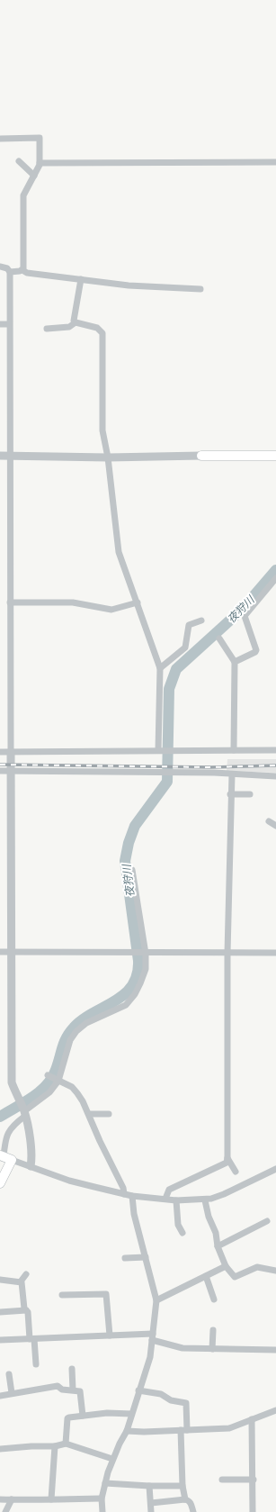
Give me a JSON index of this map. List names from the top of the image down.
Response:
{
  "water": ["夜狩川"]
}
